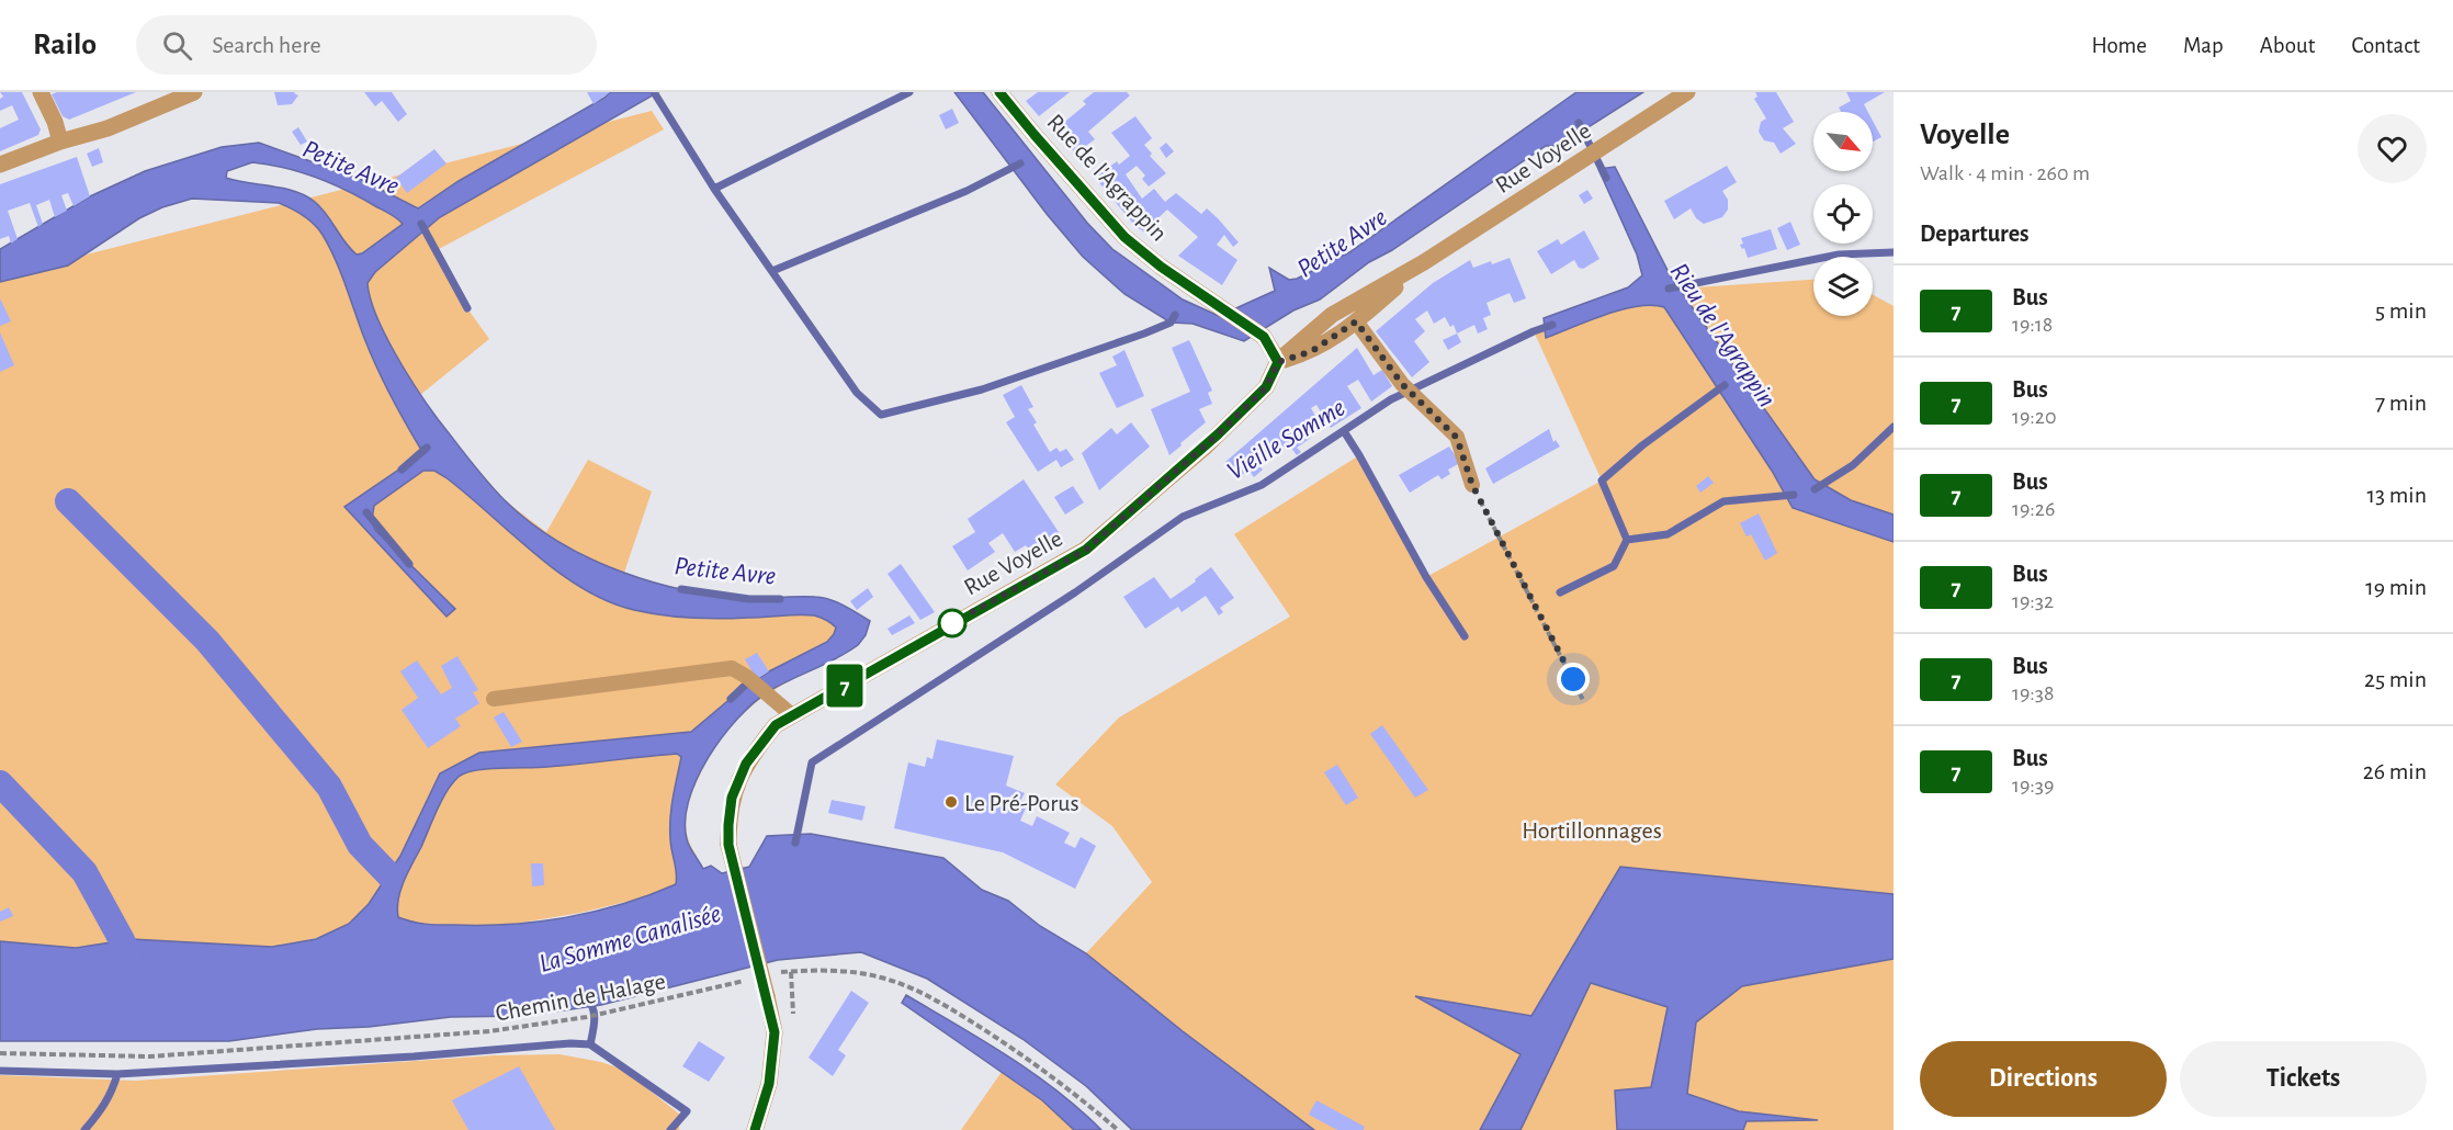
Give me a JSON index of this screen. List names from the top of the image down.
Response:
{
  "streets": {
    "street": ["Rue Voyelle", "Rue de l'Agrappin"],
    "path": ["Chemin de Halage"]
  },
  "crossings": [
    ["Rue Voyelle", "Rue de l'Agrappin"]
  ],
  "water": [
    "Petite Avre",
    "Rieu de l'Agrappin",
    "Vieille Somme",
    "La Somme Canalisée"
  ],
  "parks": ["Hortillonnages"],
  "places": ["Le Pré-Porus"],
  "lines": ["bus line 7"],
  "north": "bottom right",
  "page": {
    "header": "Railo",
    "search": "Search here",
    "nav": [
      "Home",
      "Map",
      "About",
      "Contact"
    ],
    "on_map": "7",
    "heading": [
      ["Voyelle", "Walk · 4 min · 260 m"],
      "Departures"
    ],
    "list": [
      {
        "mark": "7",
        "name": "Bus",
        "note": "19:18",
        "value": "5 min"
      },
      {
        "mark": "7",
        "name": "Bus",
        "note": "19:20",
        "value": "7 min"
      },
      {
        "mark": "7",
        "name": "Bus",
        "note": "19:26",
        "value": "13 min"
      },
      {
        "mark": "7",
        "name": "Bus",
        "note": "19:32",
        "value": "19 min"
      },
      {
        "mark": "7",
        "name": "Bus",
        "note": "19:38",
        "value": "25 min"
      },
      {
        "mark": "7",
        "name": "Bus",
        "note": "19:39",
        "value": "26 min"
      }
    ],
    "buttons": ["Directions", "Tickets"]
  }
}
